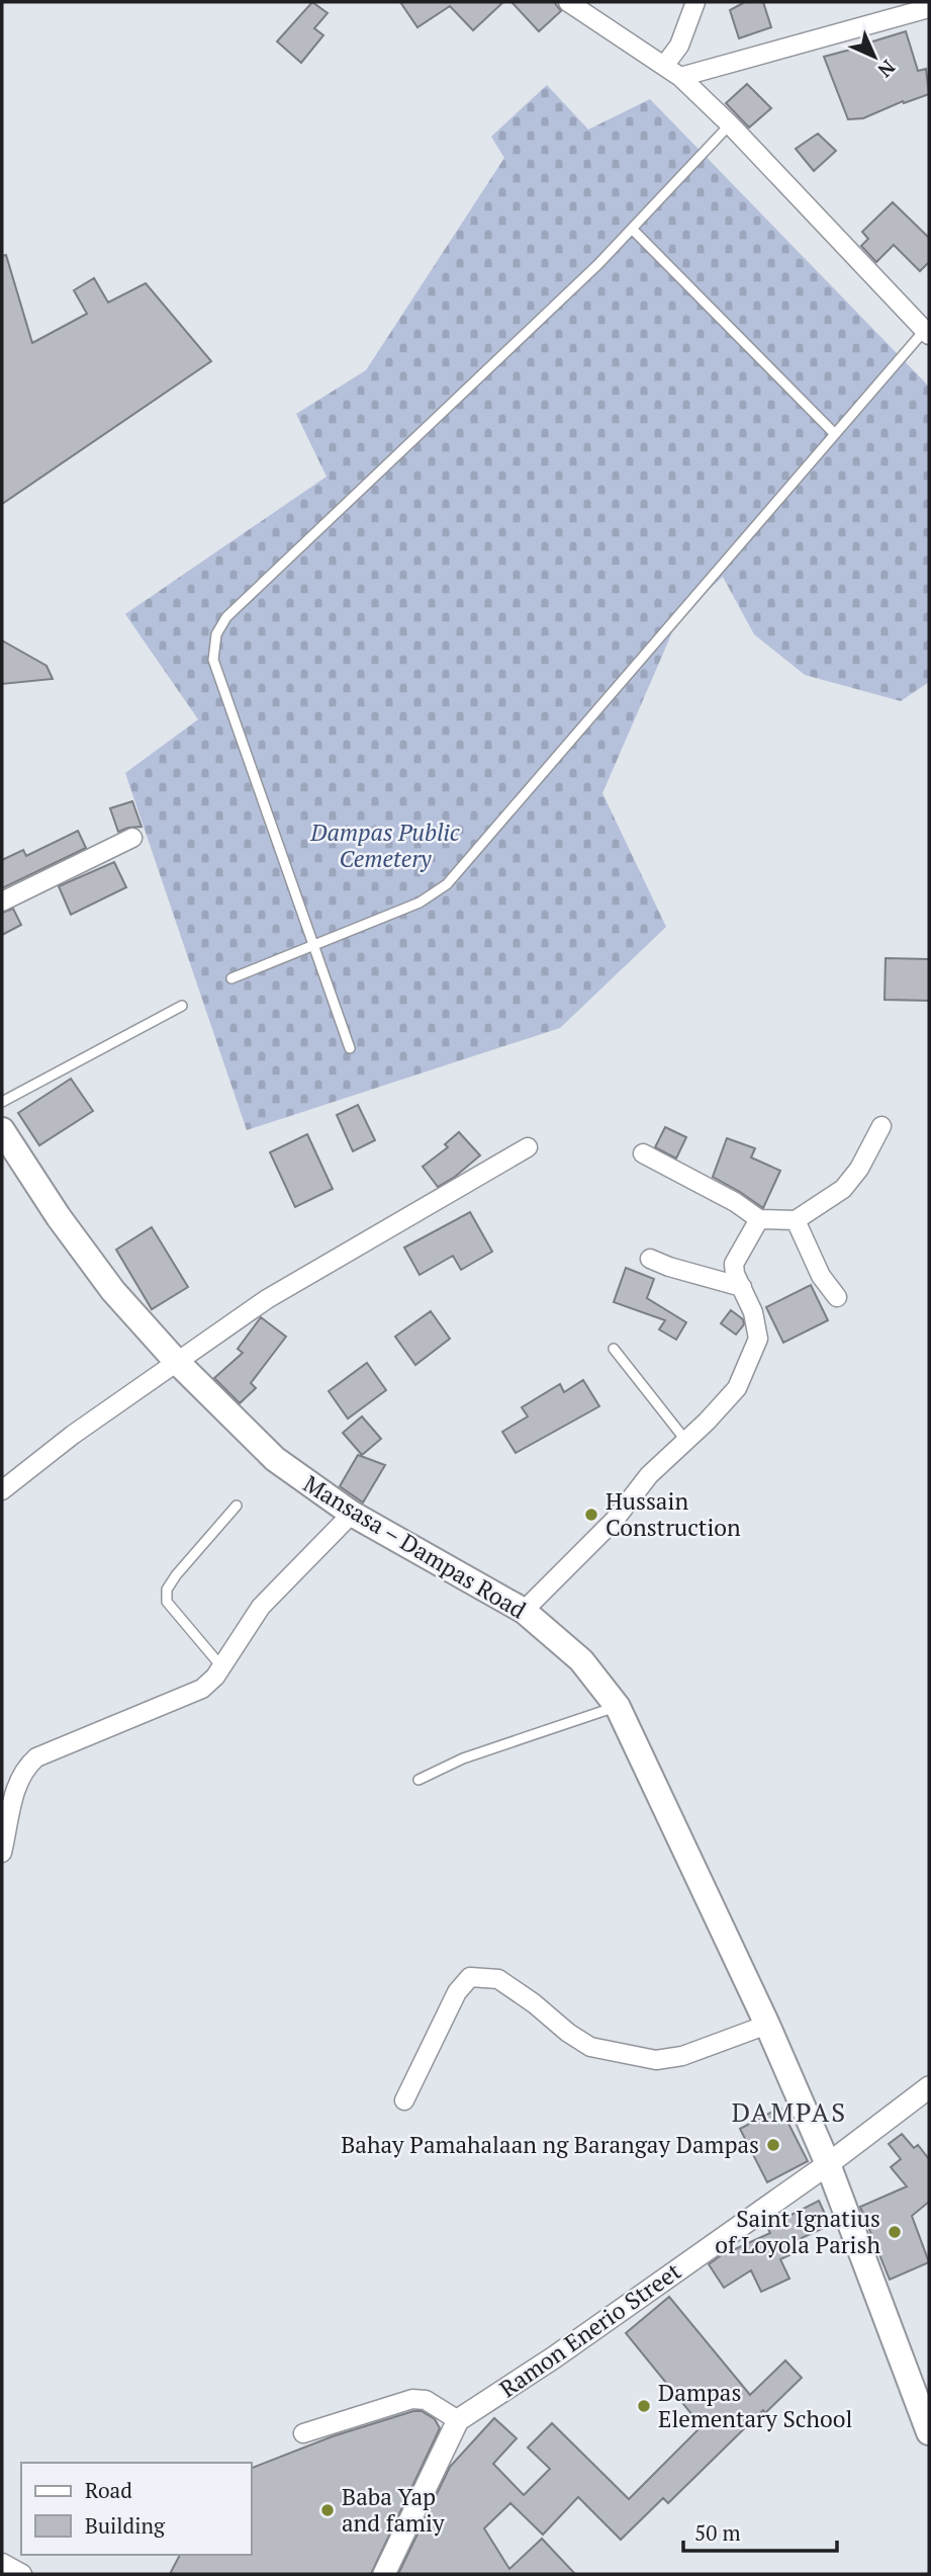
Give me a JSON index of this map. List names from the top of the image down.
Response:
{
  "streets": {
    "main road": ["Mansasa – Dampas Road"],
    "street": ["Ramon Enerio Street"]
  },
  "crossings": [
    ["Mansasa – Dampas Road", "Ramon Enerio Street"]
  ],
  "districts": ["DAMPAS"],
  "parks": ["Dampas Public Cemetery"],
  "places": [
    "Hussain Construction",
    "Bahay Pamahalaan ng Barangay Dampas",
    "Saint Ignatius of Loyola Parish",
    "Dampas Elementary School",
    "Baba Yap and famiy"
  ],
  "legend": ["Road", "Building"],
  "scale_bar": "50 m",
  "north": "bottom right"
}
